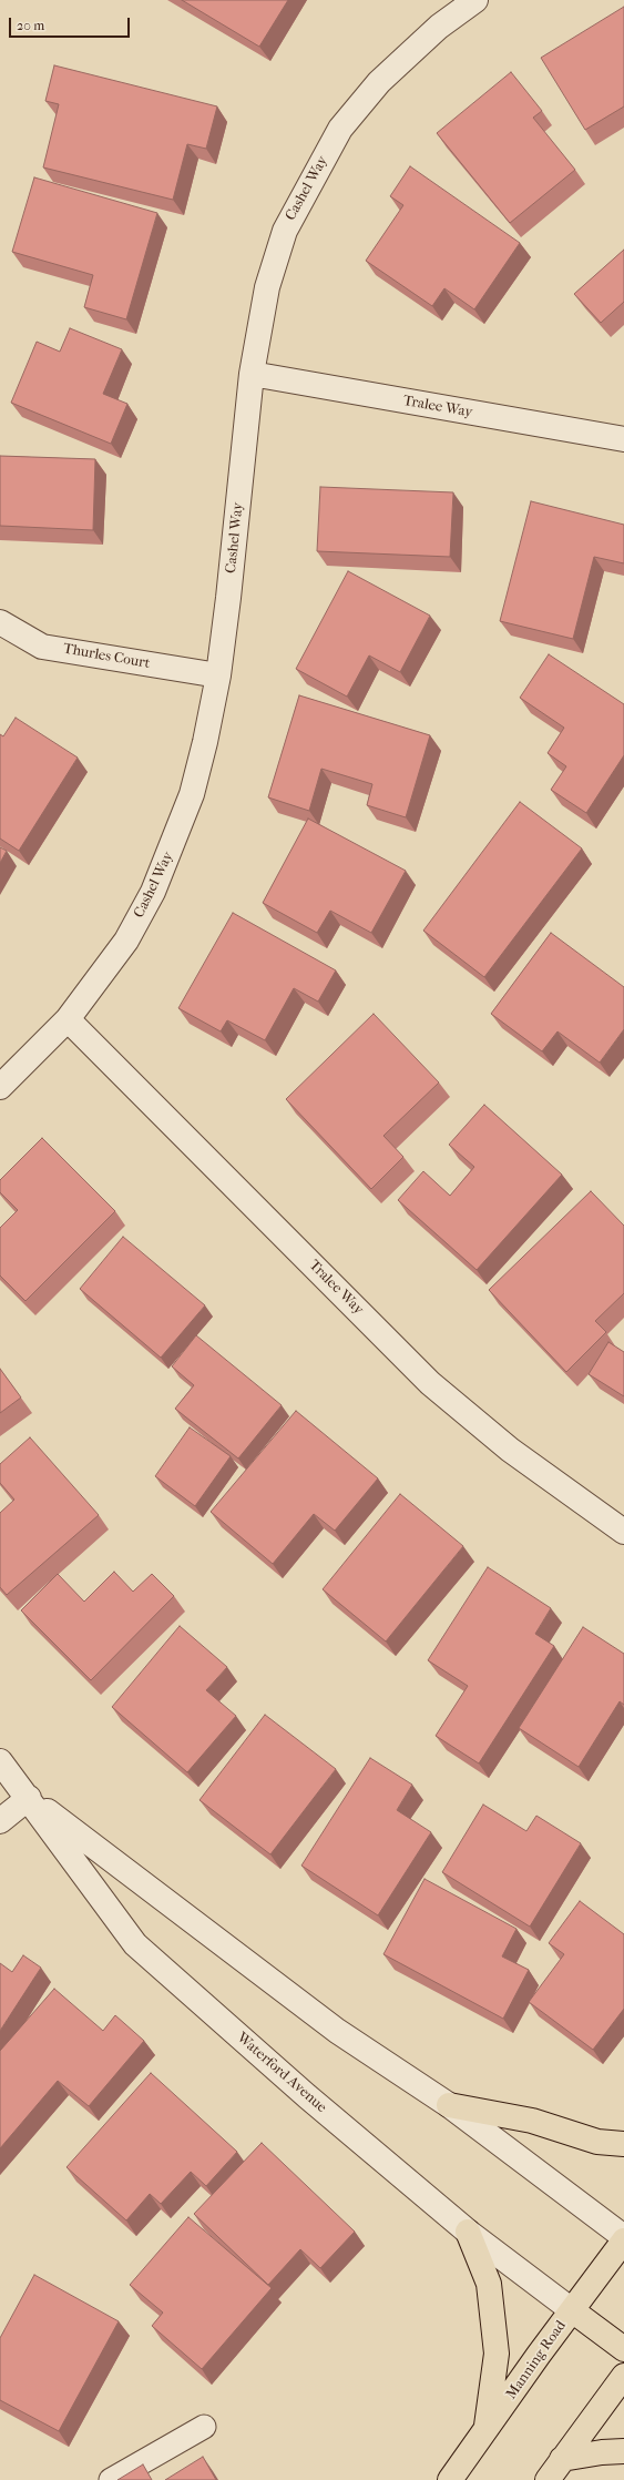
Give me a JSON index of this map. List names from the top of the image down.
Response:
{
  "streets": {
    "main road": ["Manning Road"],
    "street": [
      "Cashel Way",
      "Tralee Way",
      "Thurles Court",
      "Waterford Avenue"
    ]
  },
  "crossings": [
    ["Cashel Way", "Tralee Way"],
    ["Cashel Way", "Thurles Court"],
    ["Waterford Avenue", "Manning Road"]
  ],
  "scale_bar": "20 m"
}
